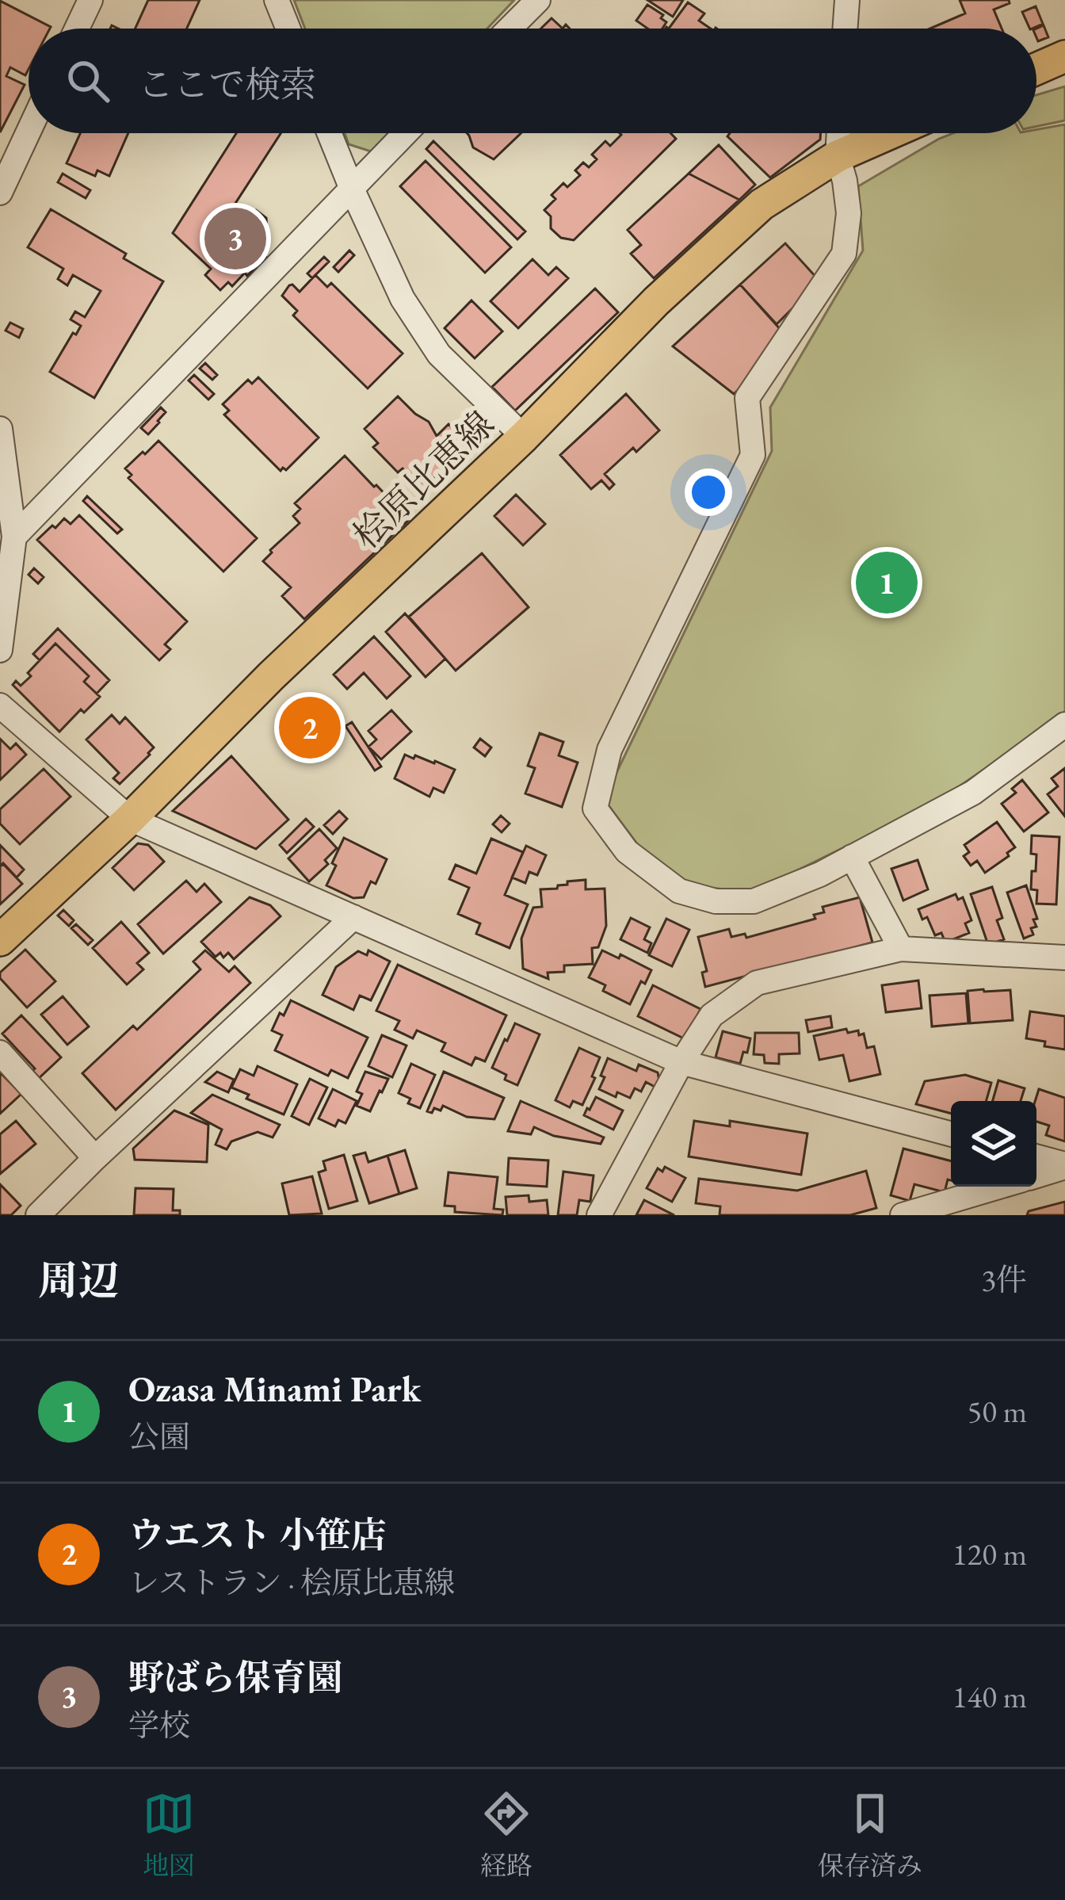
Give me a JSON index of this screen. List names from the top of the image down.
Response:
{
  "streets": {
    "main road": ["桧原比恵線"]
  },
  "page": {
    "search": "ここで検索",
    "pins": ["3", "1", "2"],
    "heading": ["周辺", "3件"],
    "list": [
      {
        "mark": "1",
        "name": "Ozasa Minami Park",
        "note": "公園",
        "value": "50 m"
      },
      {
        "mark": "2",
        "name": "ウエスト 小笹店",
        "note": "レストラン · 桧原比恵線",
        "value": "120 m"
      },
      {
        "mark": "3",
        "name": "野ばら保育園",
        "note": "学校",
        "value": "140 m"
      }
    ],
    "nav": ["地図", "経路", "保存済み"]
  }
}
